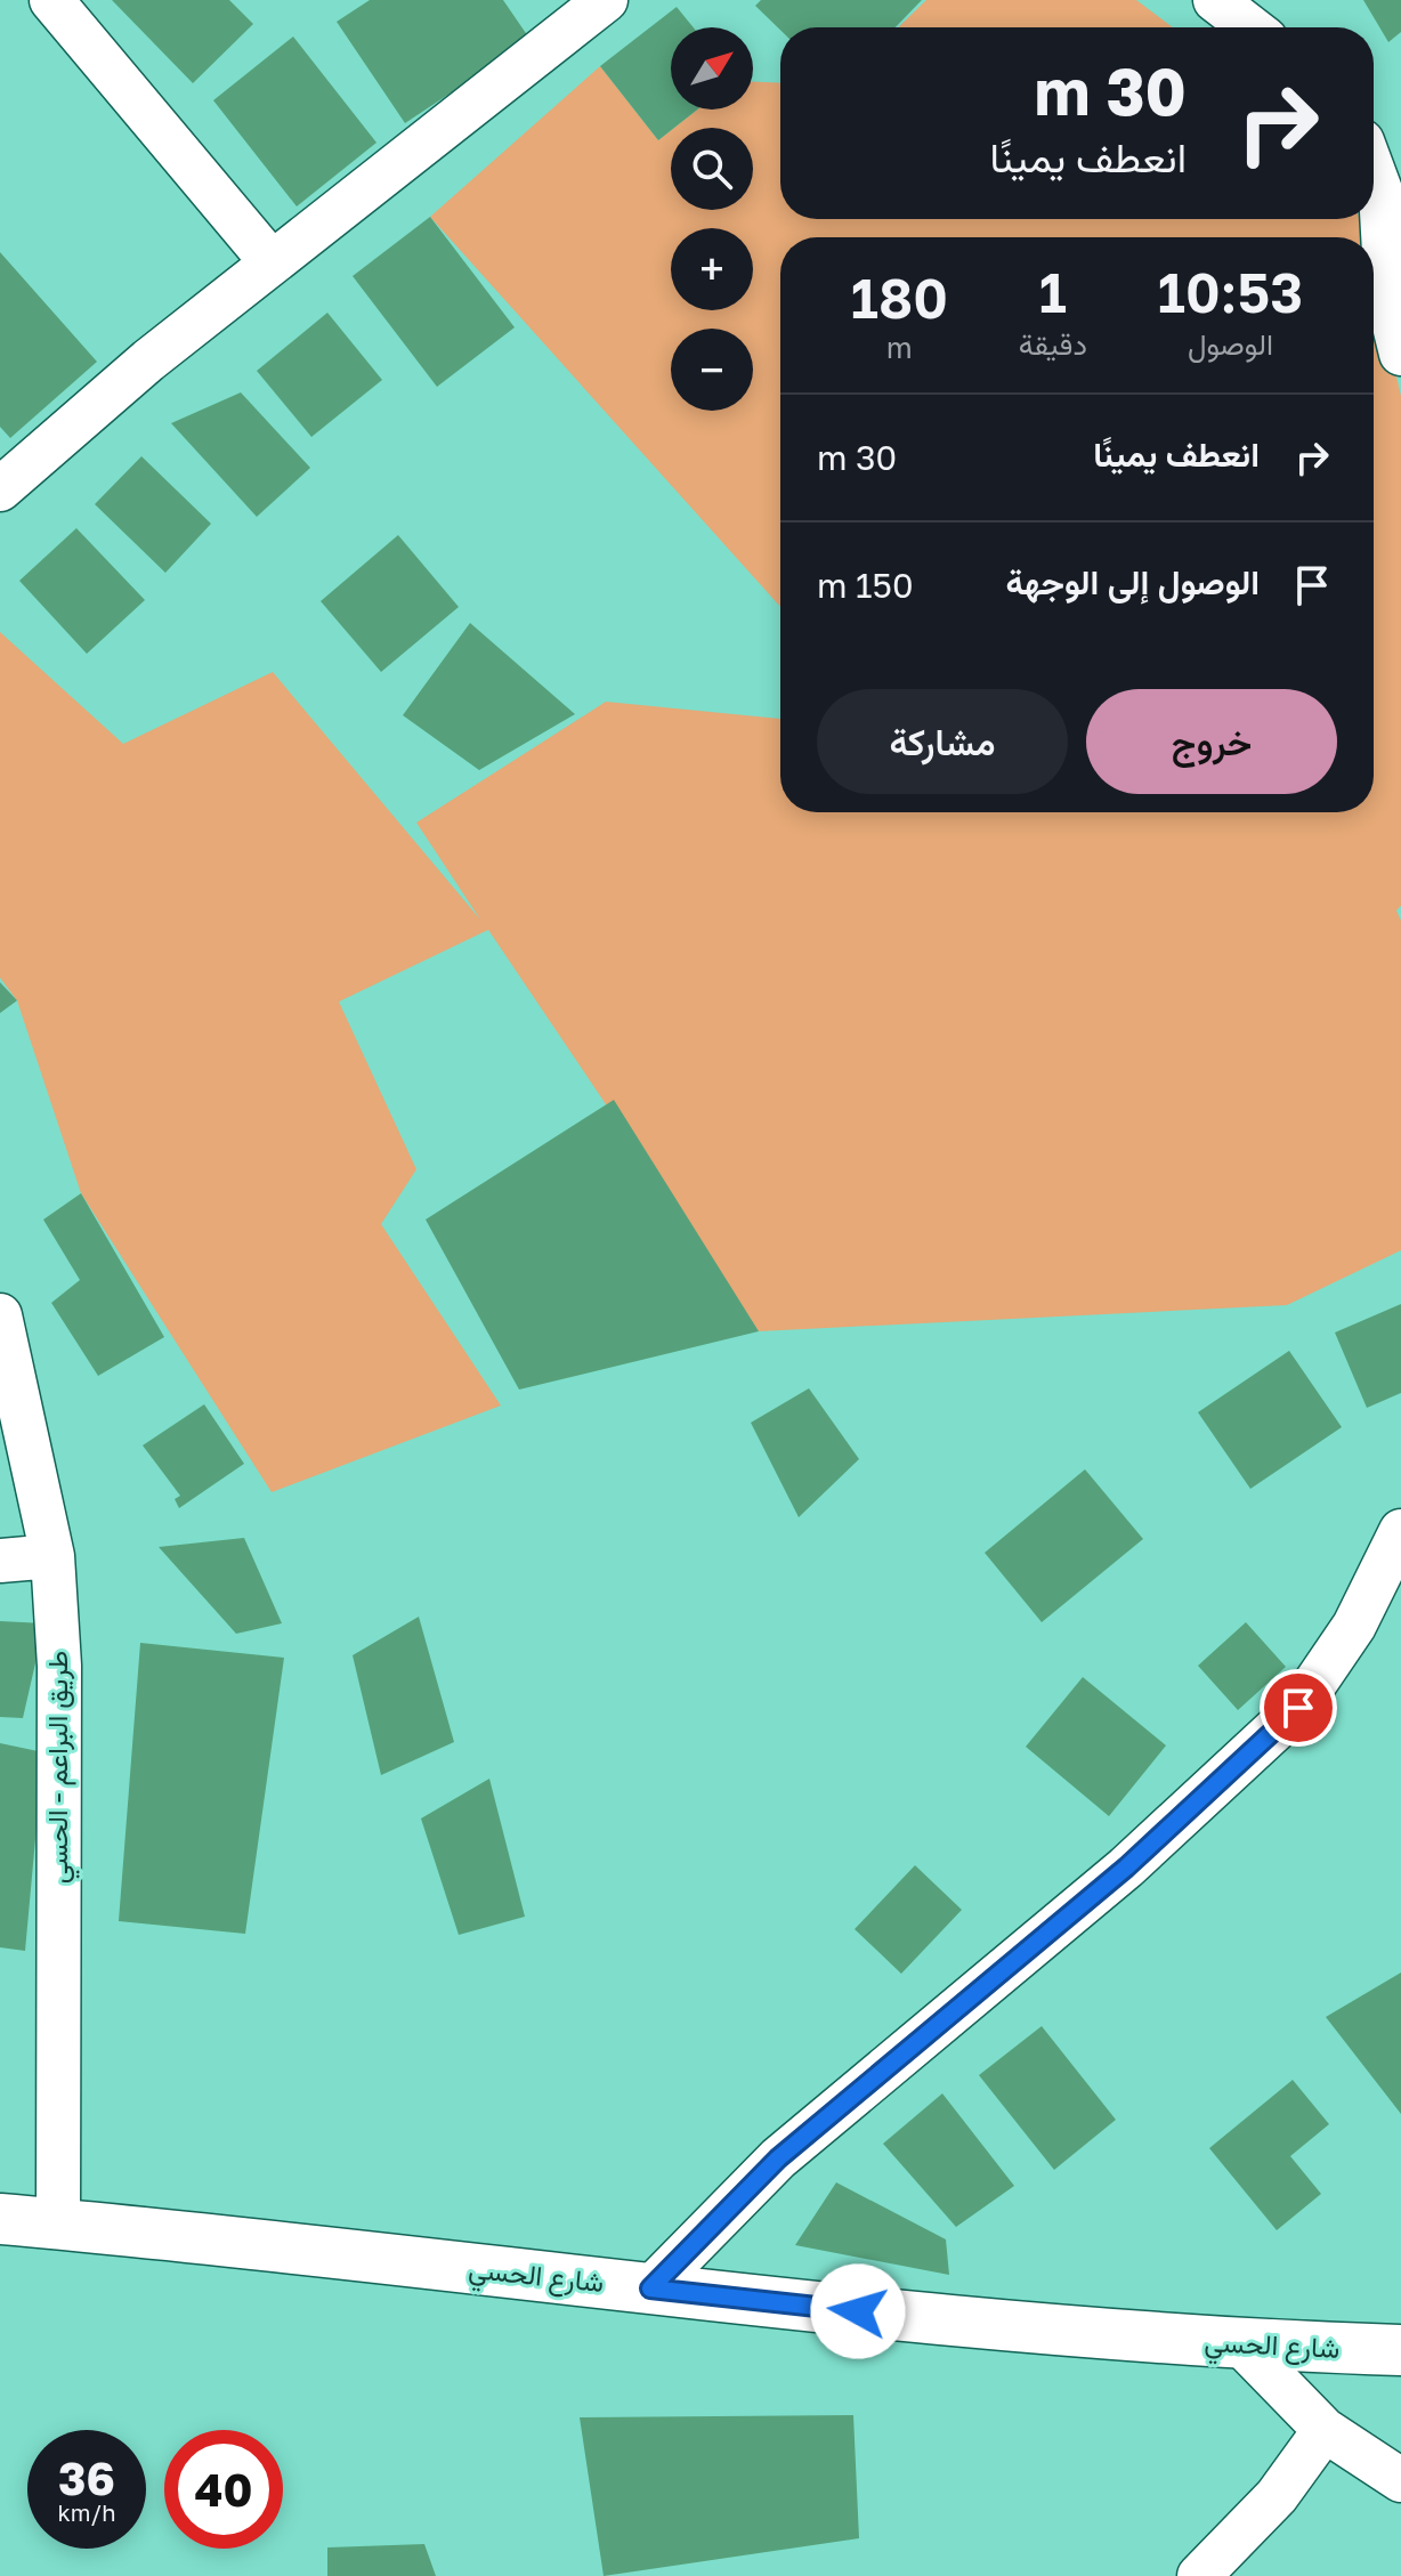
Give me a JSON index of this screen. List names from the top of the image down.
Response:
{
  "streets": {
    "street": ["طريق البراعم - الحسي", "شارع الحسي"]
  },
  "crossings": [
    ["طريق البراعم - الحسي", "شارع الحسي"]
  ],
  "north": "top right",
  "page": {
    "map_buttons": ["+", "−"],
    "turn": ["30 m", "انعطف يمينًا"],
    "eta": [
      "10:53",
      "الوصول",
      "1",
      "دقيقة",
      "180",
      "m"
    ],
    "list": [
      {
        "name": "انعطف يمينًا",
        "value": "30 m"
      },
      {
        "name": "الوصول إلى الوجهة",
        "value": "150 m"
      }
    ],
    "buttons": ["خروج", "مشاركة"],
    "speed": "36 km/h",
    "limit": "40"
  }
}
